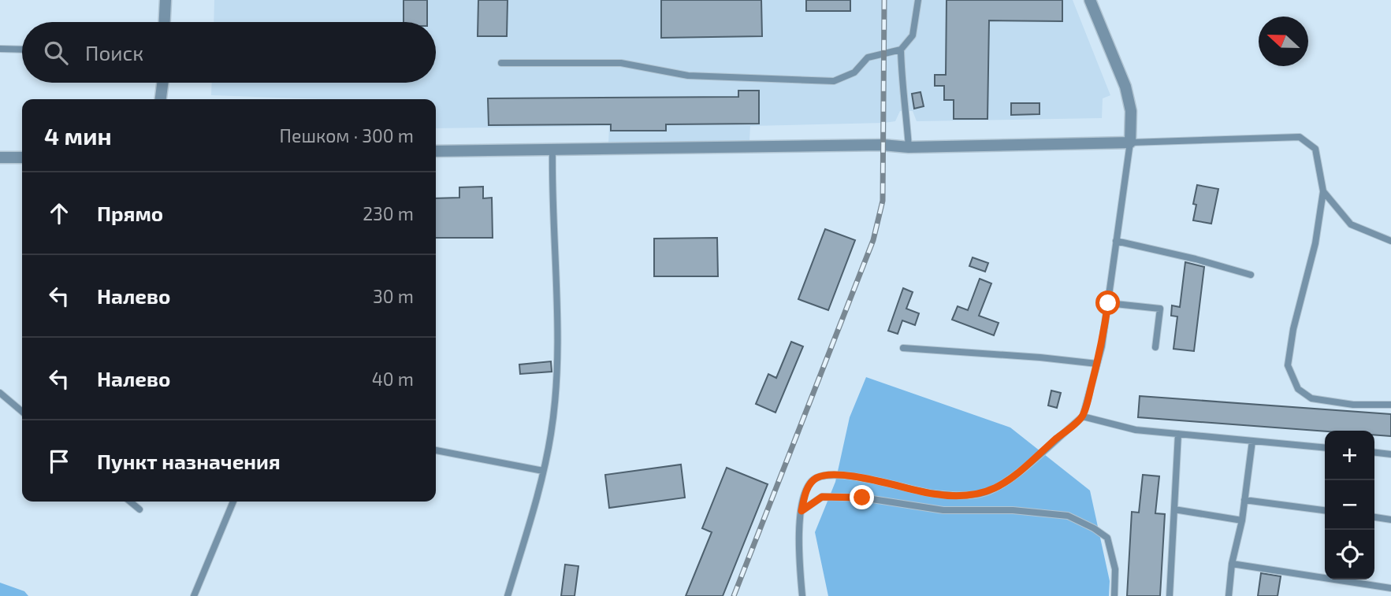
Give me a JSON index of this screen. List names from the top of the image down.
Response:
{
  "north": "left",
  "page": {
    "search": "Поиск",
    "heading": ["4 мин", "Пешком · 300 m"],
    "list": [
      ["Прямо", "230 m"],
      ["Налево", "30 m"],
      ["Налево", "40 m"],
      "Пункт назначения"
    ],
    "map_buttons": ["+", "−"]
  }
}
